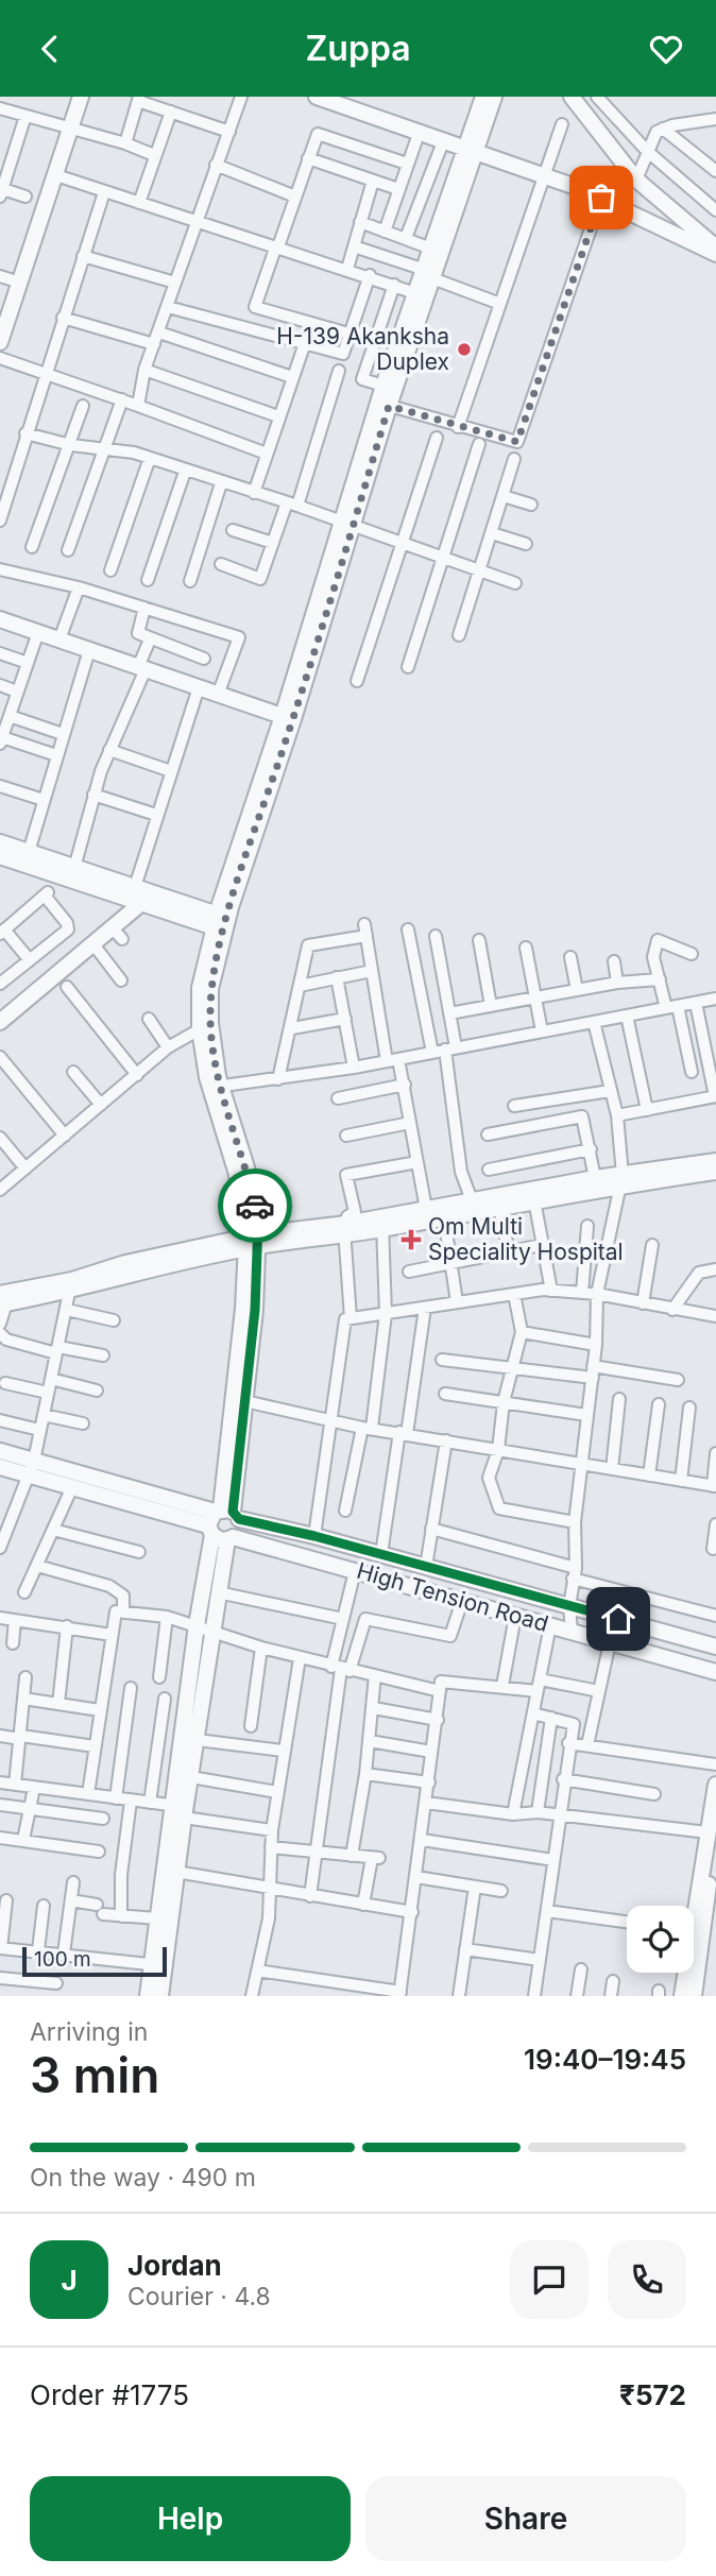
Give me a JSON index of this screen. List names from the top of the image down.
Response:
{
  "streets": {
    "street": ["High Tension Road"]
  },
  "places": {
    "other": ["H-139 Akanksha Duplex"],
    "health": ["Om Multi Speciality Hospital"]
  },
  "scale_bar": "100 m",
  "page": {
    "header": "Zuppa",
    "scale": "100 m",
    "heading": ["3 min", "Arriving in", "19:40–19:45"],
    "panel": [
      "Jordan",
      "Courier · 4.8",
      "Order #1775",
      "₹572"
    ],
    "bar": "On the way · 490 m",
    "round": "J",
    "buttons": ["Help", "Share"]
  }
}
